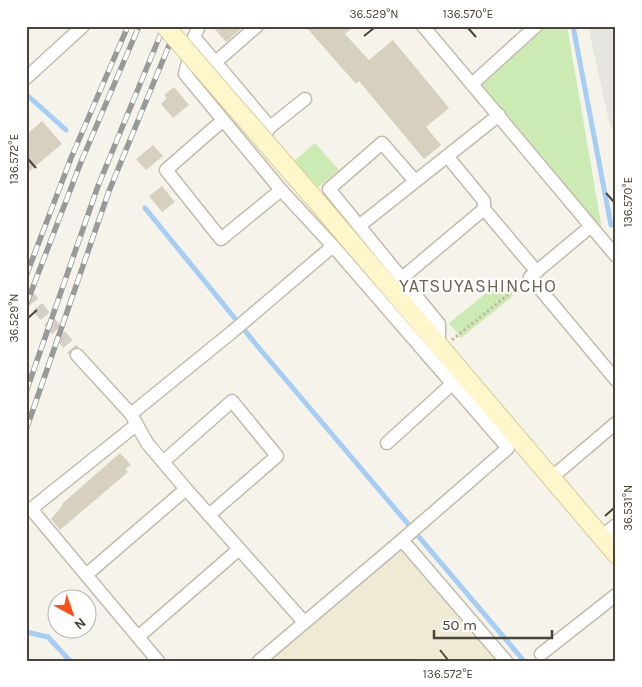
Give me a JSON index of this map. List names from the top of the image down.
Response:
{
  "districts": ["YATSUYASHINCHO"],
  "scale_bar": "50 m",
  "north": "bottom right",
  "coordinates": [
    "36.529°N",
    "136.570°E",
    "136.572°E",
    "36.531°N"
  ]
}
